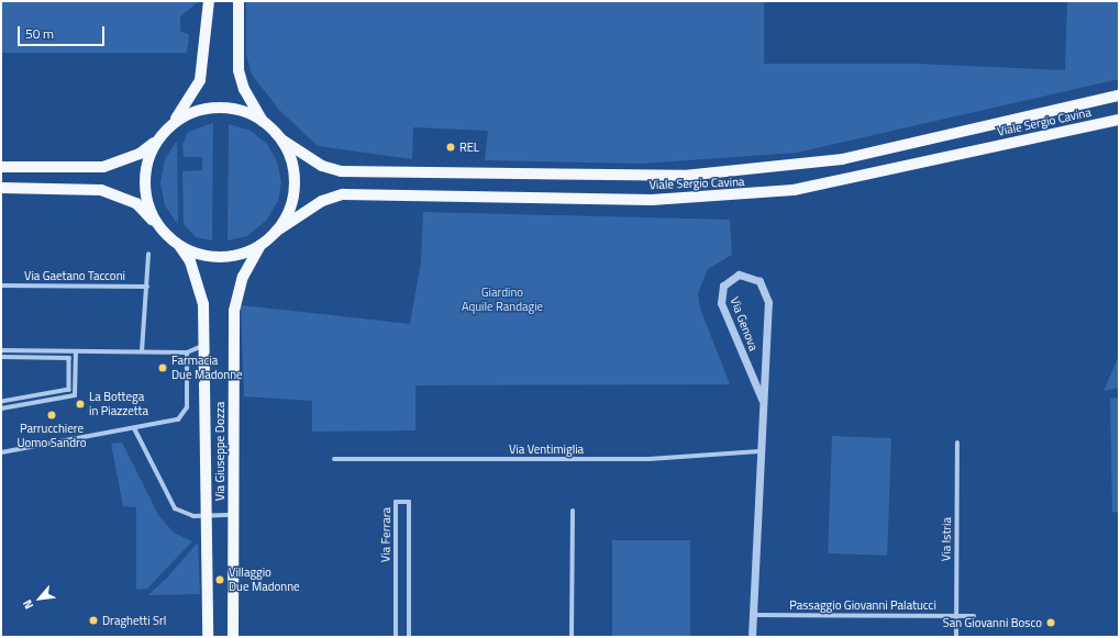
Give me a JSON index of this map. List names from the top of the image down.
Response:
{
  "streets": {
    "main road": ["Viale Sergio Cavina", "Via Giuseppe Dozza"],
    "street": [
      "Via Gaetano Tacconi",
      "Via Genova",
      "Via Ventimiglia",
      "Via Ferrara",
      "Via Istria",
      "Passaggio Giovanni Palatucci"
    ]
  },
  "crossings": [
    ["Viale Sergio Cavina", "Via Giuseppe Dozza"],
    ["Via Genova", "Via Ventimiglia"],
    ["Via Genova", "Passaggio Giovanni Palatucci"],
    ["Via Istria", "Passaggio Giovanni Palatucci"]
  ],
  "parks": ["Giardino Aquile Randagie"],
  "places": [
    "REL",
    "Farmacia Due Madonne",
    "La Bottega in Piazzetta",
    "Parrucchiere Uomo Sandro",
    "Villaggio Due Madonne",
    "Draghetti Srl",
    "San Giovanni Bosco"
  ],
  "scale_bar": "50 m",
  "north": "bottom left"
}
